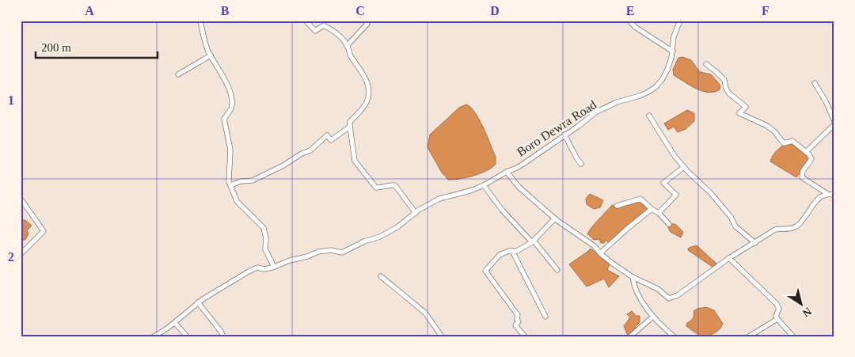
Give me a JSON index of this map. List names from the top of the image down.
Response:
{
  "streets": {
    "street": ["Boro Dewra Road"]
  },
  "scale_bar": "200 m",
  "north": "bottom right",
  "grid": {
    "columns": [
      "A",
      "B",
      "C",
      "D",
      "E",
      "F"
    ],
    "rows": ["1", "2"]
  }
}
